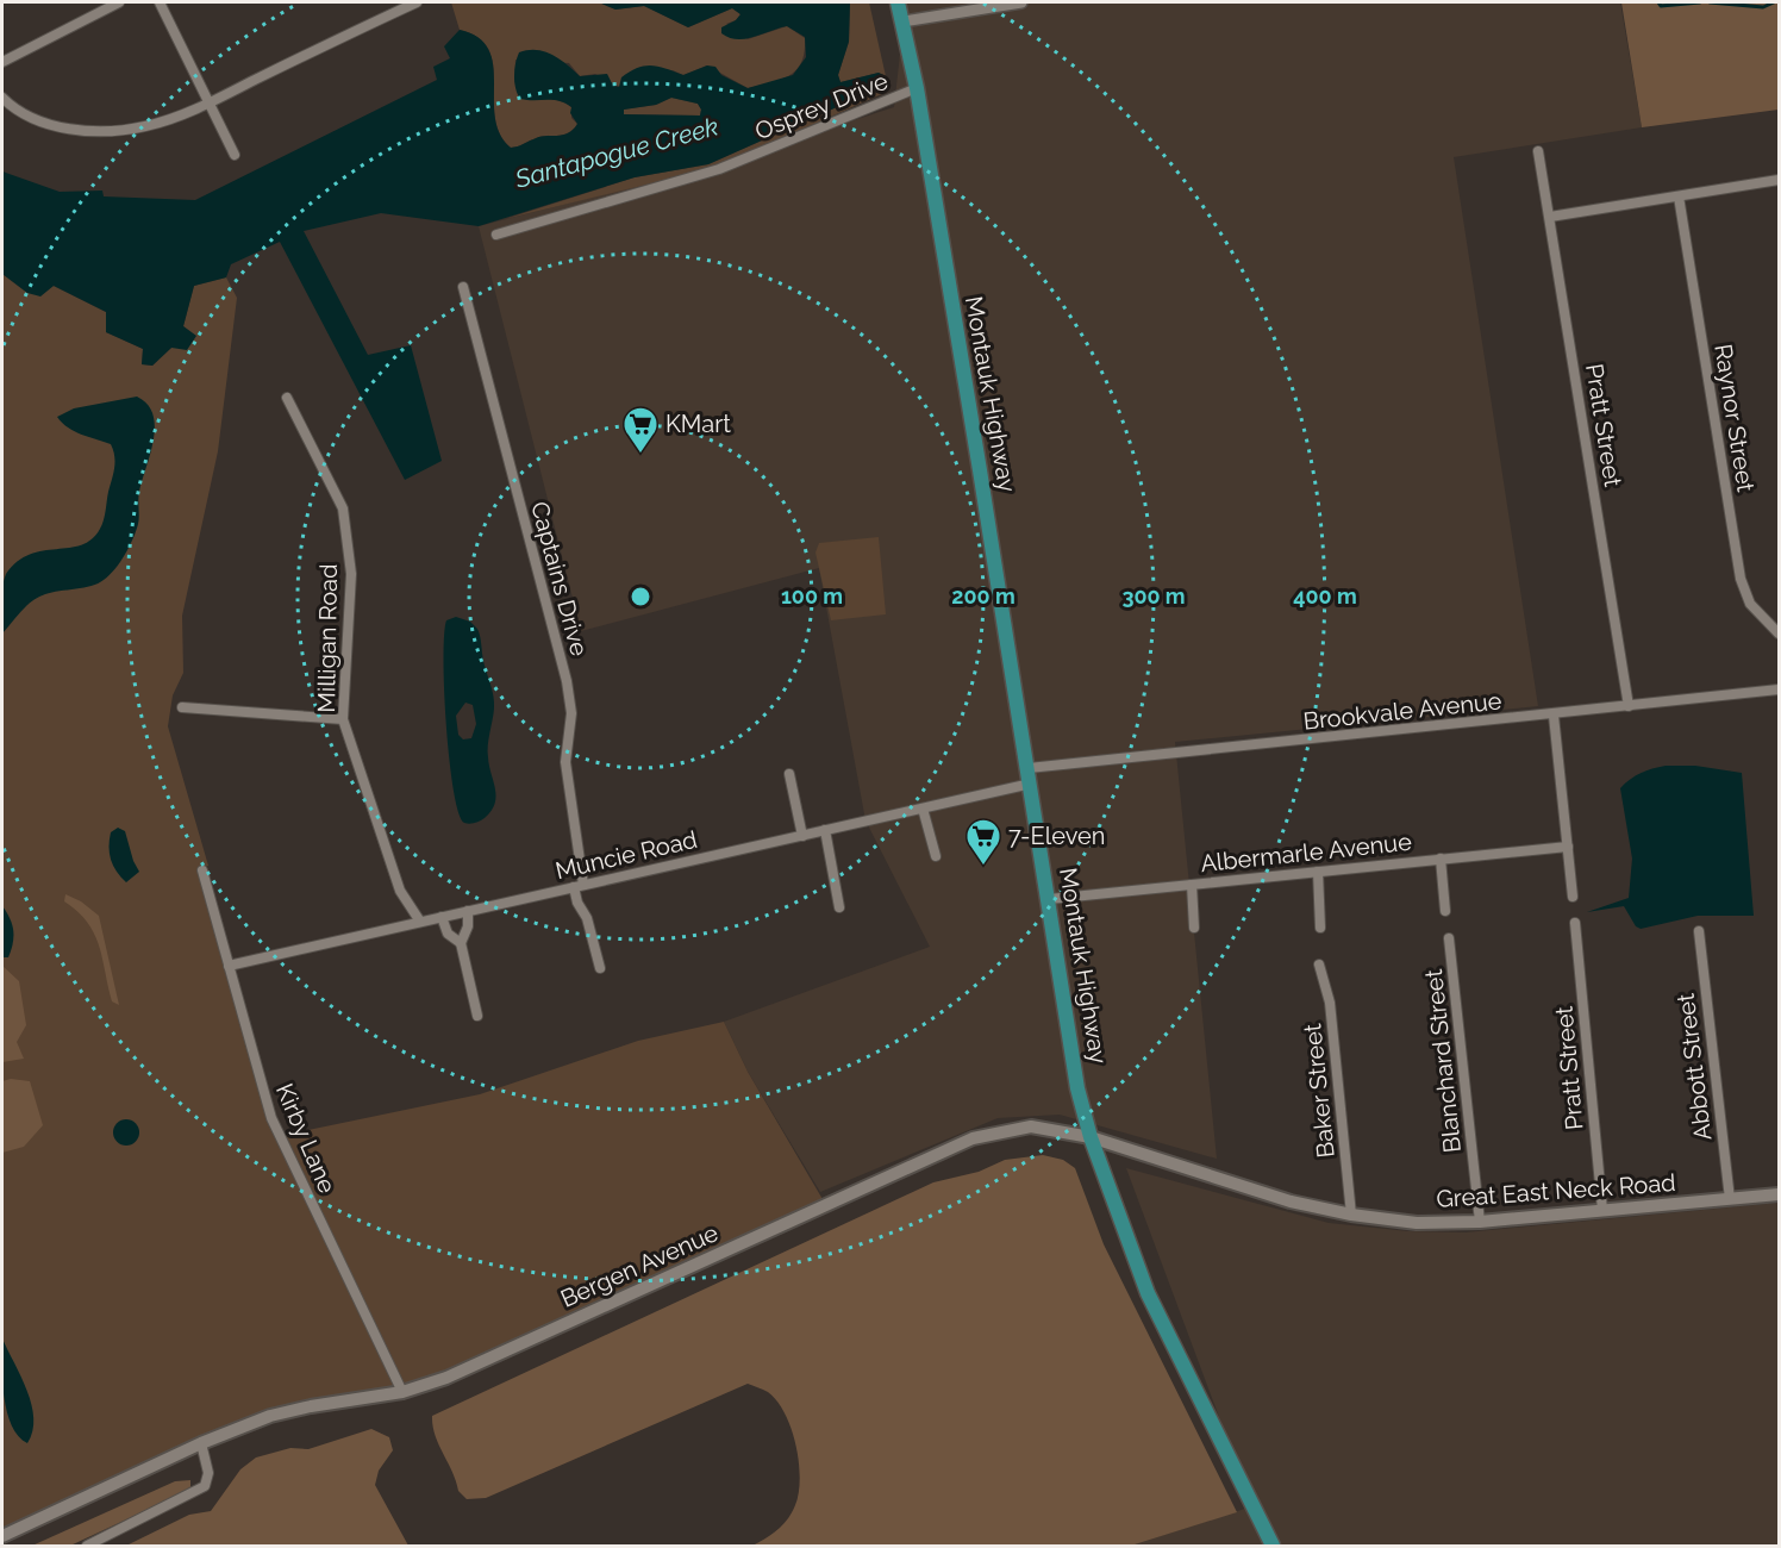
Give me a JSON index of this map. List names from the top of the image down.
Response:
{
  "streets": {
    "main road": ["Montauk Highway", "Great East Neck Road", "Bergen Avenue"],
    "street": [
      "Osprey Drive",
      "Raynor Street",
      "Pratt Street",
      "Captains Drive",
      "Milligan Road",
      "Brookvale Avenue",
      "Albermarle Avenue",
      "Muncie Road",
      "Blanchard Street",
      "Abbott Street",
      "Baker Street",
      "Kirby Lane"
    ]
  },
  "crossings": [
    ["Osprey Drive", "Montauk Highway"],
    ["Montauk Highway", "Brookvale Avenue"],
    ["Montauk Highway", "Albermarle Avenue"],
    ["Montauk Highway", "Muncie Road"],
    ["Montauk Highway", "Great East Neck Road"],
    ["Montauk Highway", "Bergen Avenue"],
    ["Pratt Street", "Brookvale Avenue"],
    ["Pratt Street", "Great East Neck Road"],
    ["Captains Drive", "Muncie Road"],
    ["Milligan Road", "Muncie Road"],
    ["Muncie Road", "Kirby Lane"],
    ["Blanchard Street", "Great East Neck Road"],
    ["Abbott Street", "Great East Neck Road"],
    ["Baker Street", "Great East Neck Road"],
    ["Kirby Lane", "Bergen Avenue"],
    ["Great East Neck Road", "Bergen Avenue"]
  ],
  "water": ["Santapogue Creek"],
  "places": {
    "supermarket": ["KMart", "7-Eleven"]
  },
  "rings": [
    "100 m",
    "200 m",
    "300 m",
    "400 m"
  ]
}
